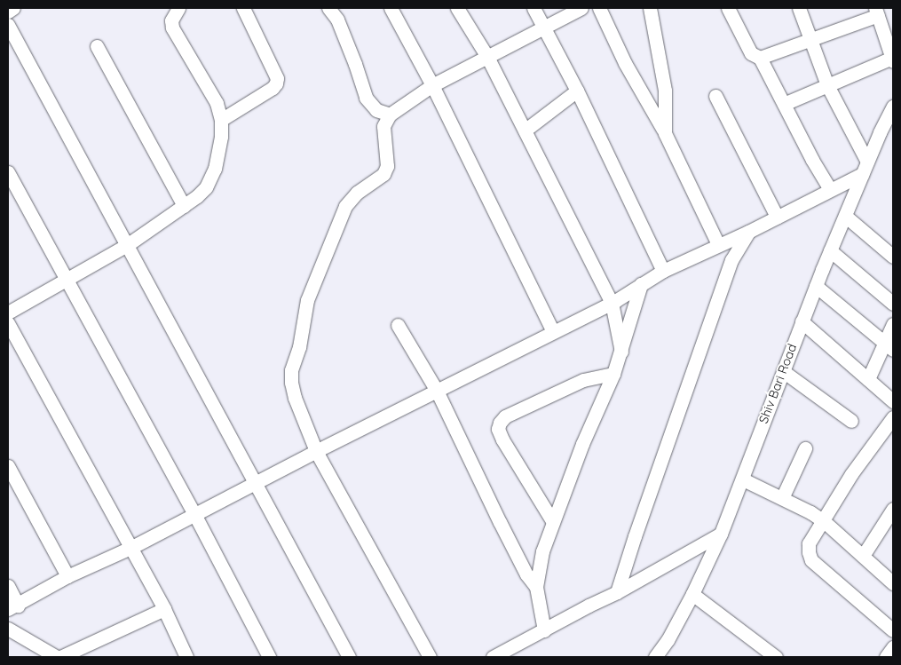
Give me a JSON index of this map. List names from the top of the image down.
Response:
{
  "streets": {
    "street": ["Shiv Bari Road"]
  }
}
